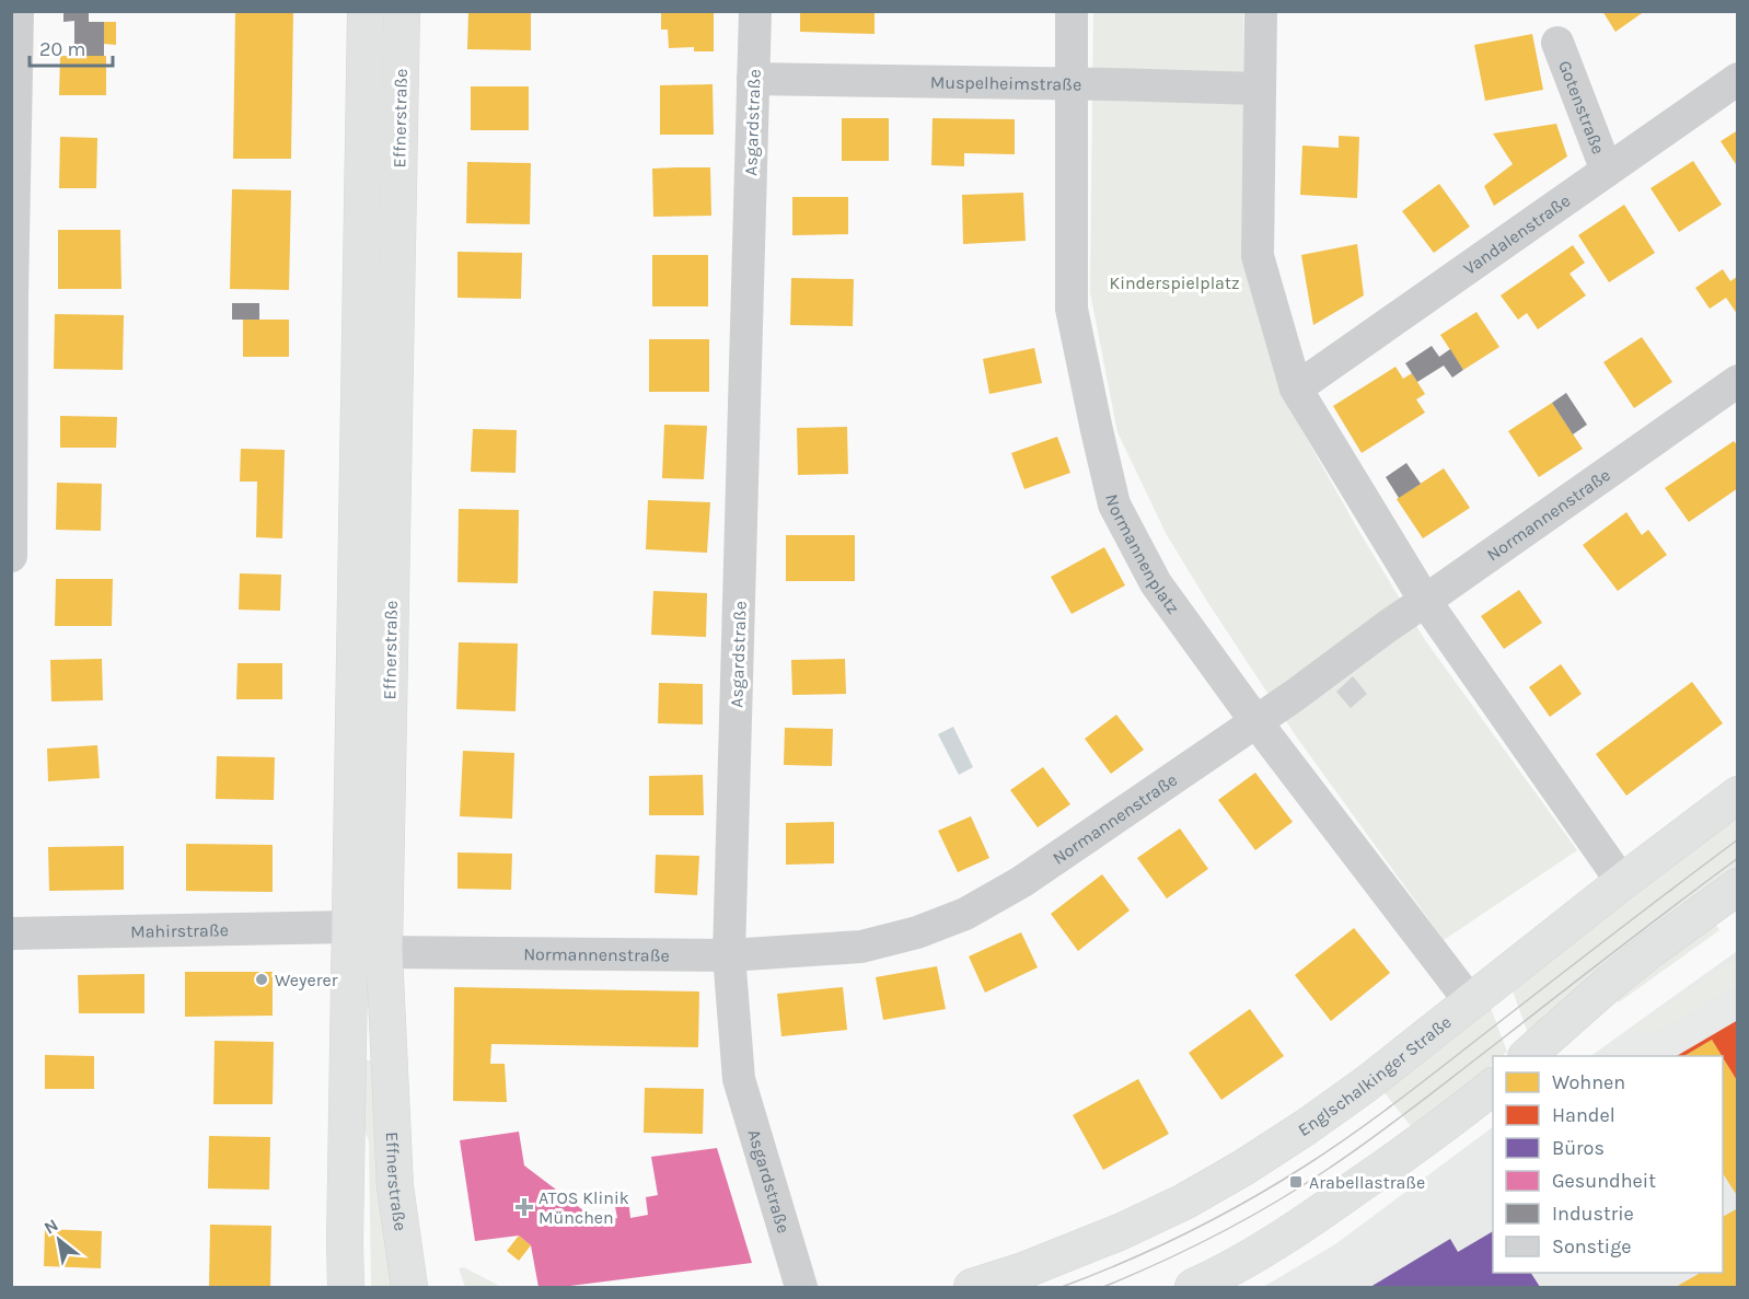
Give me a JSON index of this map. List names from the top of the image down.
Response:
{
  "streets": {
    "main road": ["Effnerstraße", "Englschalkinger Straße"],
    "street": [
      "Muspelheimstraße",
      "Gotenstraße",
      "Asgardstraße",
      "Vandalenstraße",
      "Normannenstraße",
      "Normannenplatz",
      "Mahirstraße"
    ]
  },
  "crossings": [
    ["Muspelheimstraße", "Asgardstraße"],
    ["Muspelheimstraße", "Normannenplatz"],
    ["Gotenstraße", "Vandalenstraße"],
    ["Effnerstraße", "Normannenstraße"],
    ["Effnerstraße", "Mahirstraße"],
    ["Asgardstraße", "Normannenstraße"],
    ["Normannenstraße", "Normannenplatz"],
    ["Normannenplatz", "Englschalkinger Straße"]
  ],
  "parks": ["Kinderspielplatz"],
  "places": {
    "other": ["Weyerer"],
    "transit": ["Arabellastraße"],
    "health": ["ATOS Klinik München"]
  },
  "legend": [
    "Wohnen",
    "Handel",
    "Büros",
    "Gesundheit",
    "Industrie",
    "Sonstige"
  ],
  "scale_bar": "20 m",
  "north": "top left"
}
